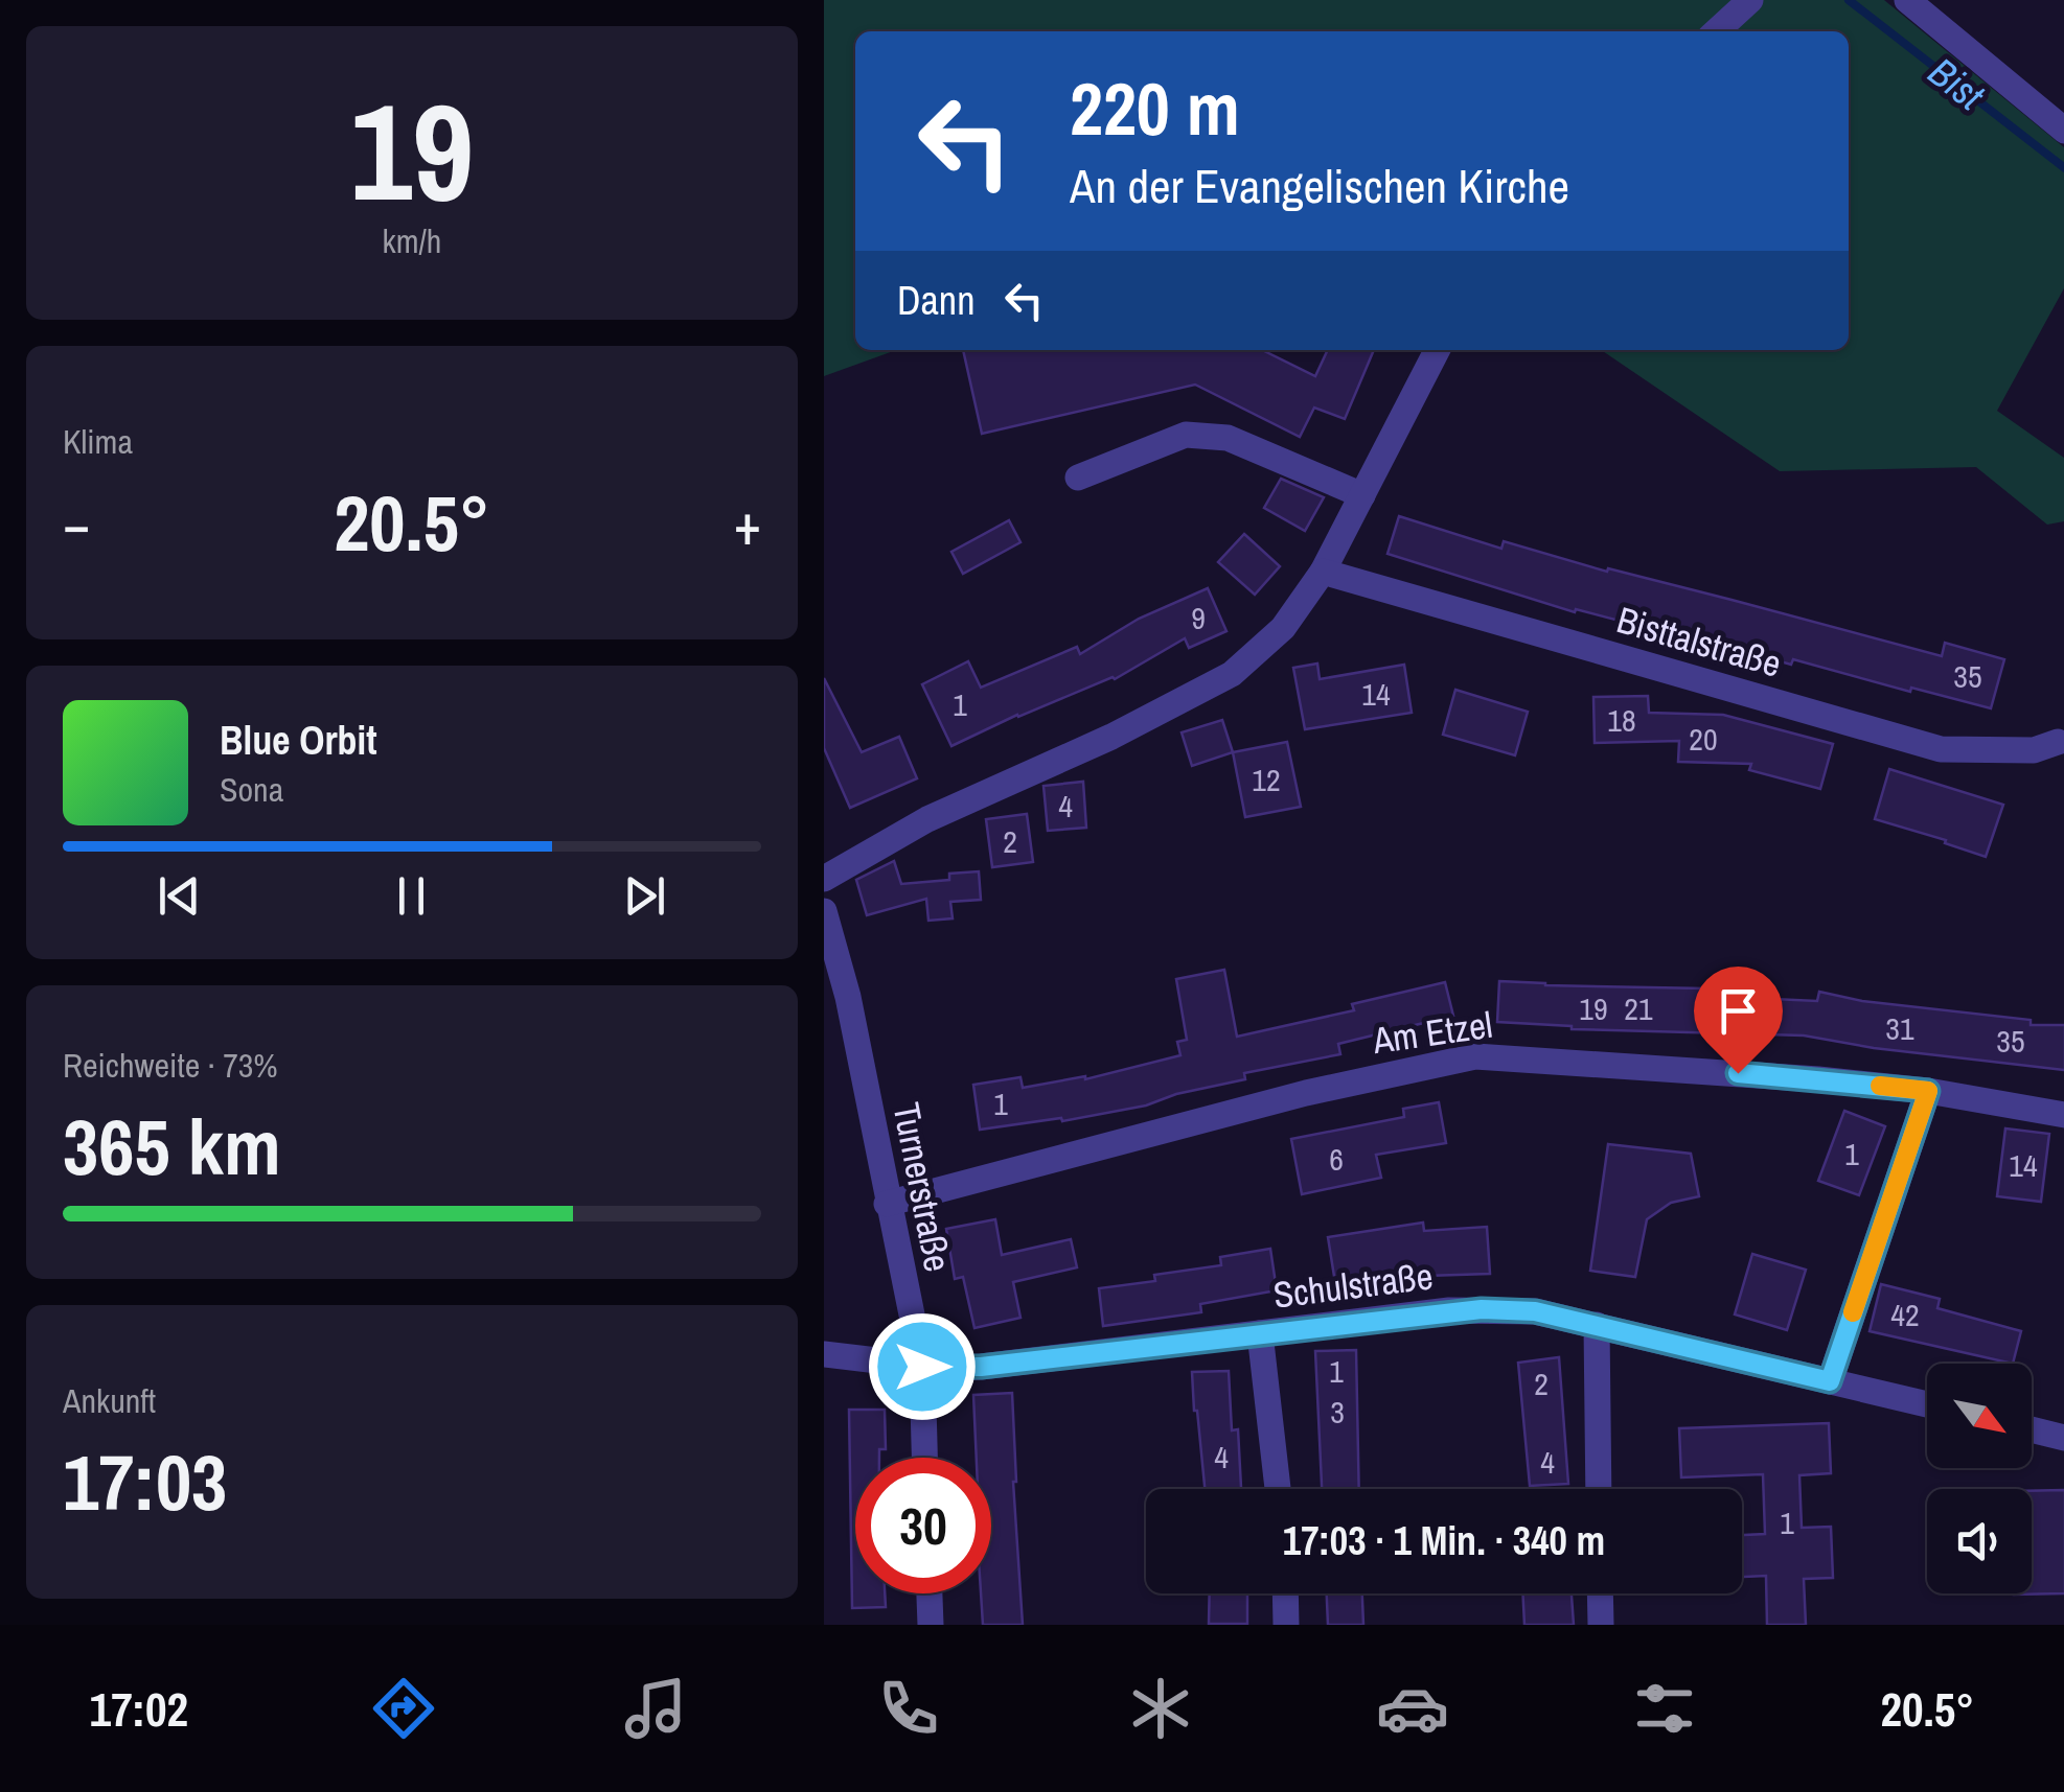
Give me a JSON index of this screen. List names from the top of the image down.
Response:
{
  "streets": {
    "street": [
      "Bisttalstraße",
      "Am Etzel",
      "Turnerstraße",
      "Schulstraße"
    ]
  },
  "crossings": [
    ["Am Etzel", "Turnerstraße"],
    ["Turnerstraße", "Schulstraße"]
  ],
  "water": ["Bist"],
  "house_numbers": [
    "9",
    "35",
    "14",
    "1",
    "18",
    "20",
    "12",
    "4",
    "2",
    "19",
    "21",
    "31",
    "35",
    "1",
    "1",
    "6",
    "14",
    "42",
    "1",
    "2",
    "3",
    "4",
    "4",
    "1"
  ],
  "north": "bottom right",
  "page": {
    "tile": [
      ["19", "km/h"],
      "Klima",
      ["Reichweite · 73%", "365 km"],
      ["Ankunft", "17:03"]
    ],
    "turn": ["220 m", "An der Evangelischen Kirche"],
    "then": "Dann",
    "heat": ["−", "20.5°", "+"],
    "song": ["Blue Orbit", "Sona"],
    "limit": "30",
    "trip": "17:03 · 1 Min. · 340 m",
    "tabs": ["17:02", "20.5°"]
  }
}
